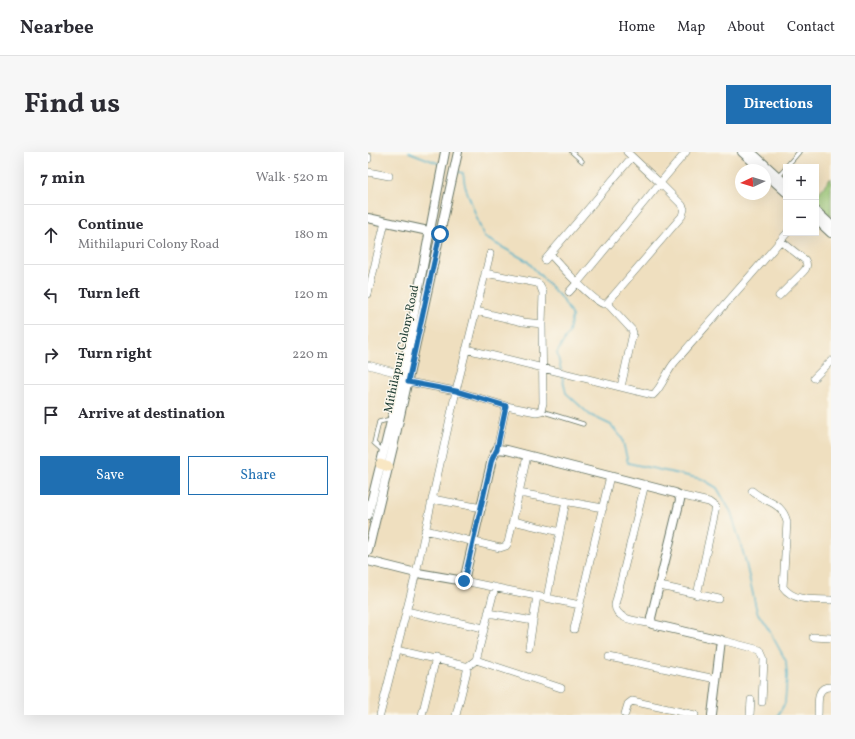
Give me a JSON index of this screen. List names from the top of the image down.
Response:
{
  "streets": {
    "street": ["Mithilapuri Colony Road"]
  },
  "north": "left",
  "page": {
    "header": "Nearbee",
    "nav": [
      "Home",
      "Map",
      "About",
      "Contact"
    ],
    "title": "Find us",
    "buttons": [
      "Directions",
      ["Save", "Share"]
    ],
    "heading": ["7 min", "Walk · 520 m"],
    "map_buttons": ["+", "−"],
    "list": [
      ["Continue", "Mithilapuri Colony Road", "180 m"],
      ["Turn left", "120 m"],
      ["Turn right", "220 m"],
      "Arrive at destination"
    ]
  }
}
